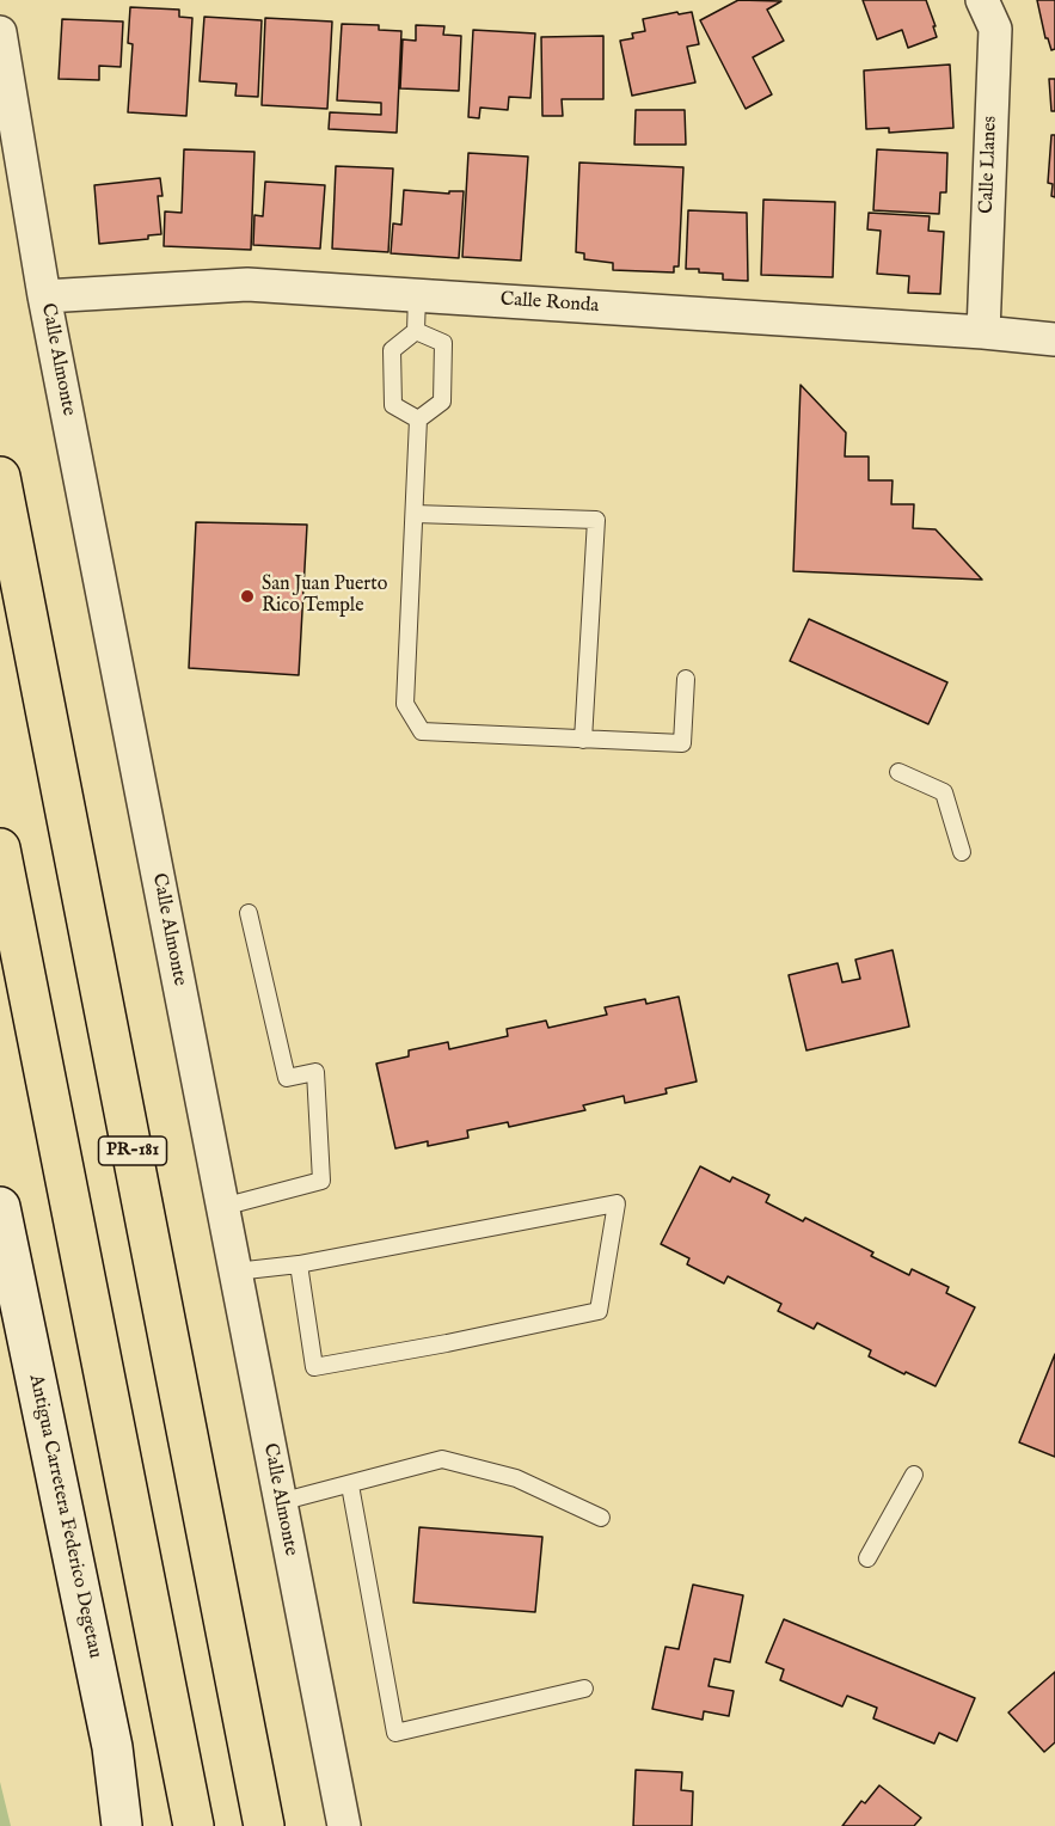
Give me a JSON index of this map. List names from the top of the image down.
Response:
{
  "streets": {
    "highway": ["PR-181"],
    "street": [
      "Calle Llanes",
      "Calle Ronda",
      "Calle Almonte",
      "Antigua Carretera Federico Degetau"
    ]
  },
  "crossings": [
    ["Calle Llanes", "Calle Ronda"],
    ["Calle Ronda", "Calle Almonte"]
  ],
  "places": ["San Juan Puerto Rico Temple"]
}
